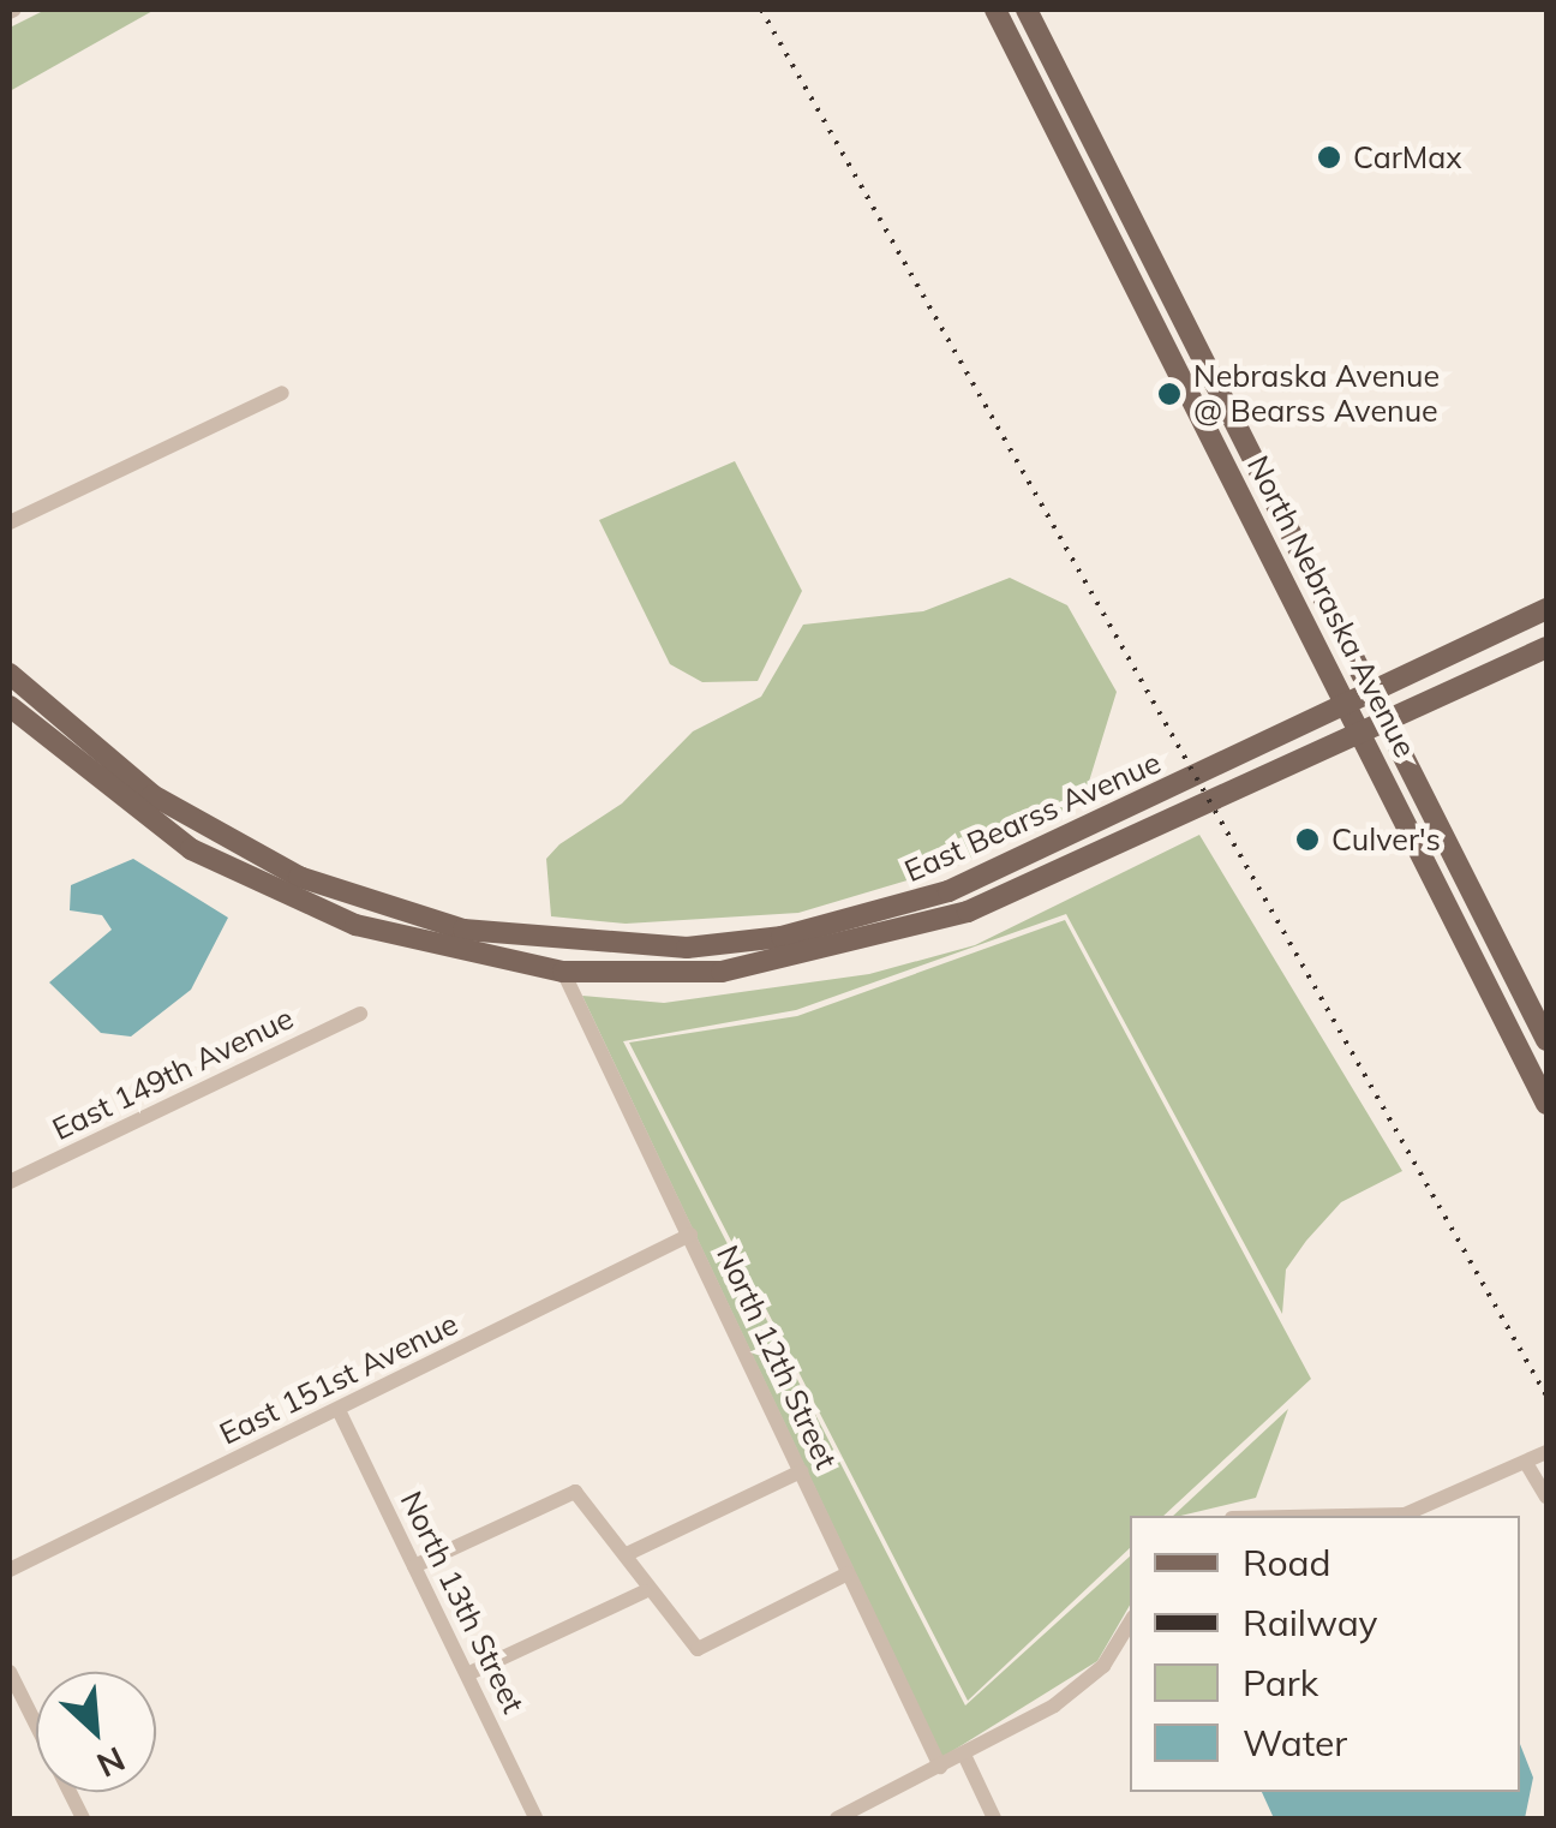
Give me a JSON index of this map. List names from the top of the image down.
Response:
{
  "streets": {
    "main road": ["North Nebraska Avenue", "East Bearss Avenue"],
    "street": [
      "East 149th Avenue",
      "North 12th Street",
      "East 151st Avenue",
      "North 13th Street"
    ]
  },
  "crossings": [
    ["North Nebraska Avenue", "East Bearss Avenue"],
    ["East Bearss Avenue", "North 12th Street"],
    ["North 12th Street", "East 151st Avenue"],
    ["East 151st Avenue", "North 13th Street"]
  ],
  "places": ["CarMax", "Nebraska Avenue @ Bearss Avenue", "Culver's"],
  "legend": [
    "Road",
    "Railway",
    "Park",
    "Water"
  ],
  "north": "bottom right"
}
